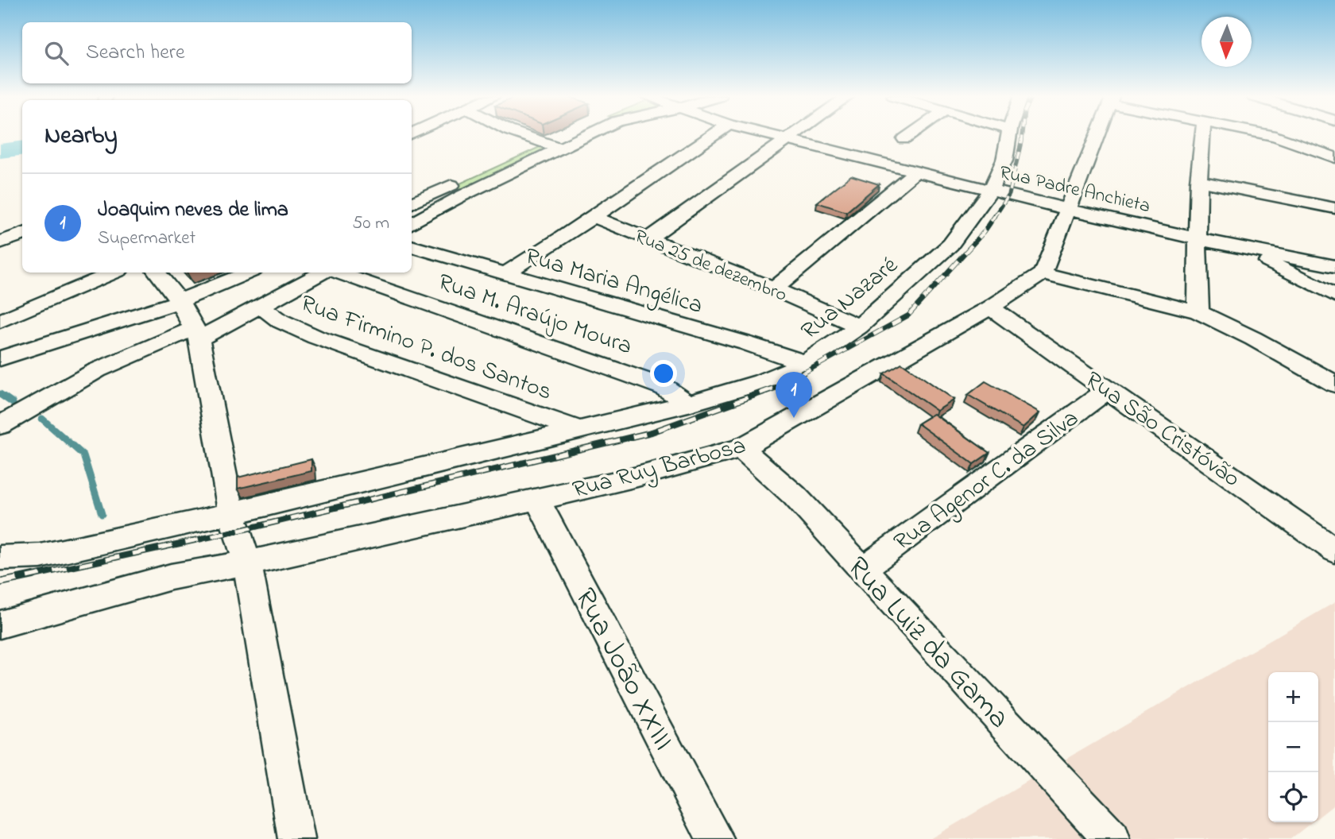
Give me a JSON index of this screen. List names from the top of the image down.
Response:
{
  "streets": {
    "street": [
      "Rua Padre Anchieta",
      "Rua 25 de dezembro",
      "Rua Maria Angélica",
      "Rua Nazaré",
      "Rua M. Araújo Moura",
      "Rua Firmino P. dos Santos",
      "Rua São Cristóvão",
      "Rua Ruy Barbosa",
      "Rua Agenor C. da Silva",
      "Rua Luiz da Gama",
      "Rua João XXIII"
    ]
  },
  "crossings": [
    ["Rua Padre Anchieta", "Rua Nazaré"],
    ["Rua 25 de dezembro", "Rua Nazaré"],
    ["Rua Maria Angélica", "Rua Nazaré"],
    ["Rua Nazaré", "Rua M. Araújo Moura"],
    ["Rua Nazaré", "Rua Firmino P. dos Santos"],
    ["Rua São Cristóvão", "Rua Ruy Barbosa"],
    ["Rua São Cristóvão", "Rua Agenor C. da Silva"],
    ["Rua Ruy Barbosa", "Rua Luiz da Gama"],
    ["Rua Ruy Barbosa", "Rua João XXIII"],
    ["Rua Agenor C. da Silva", "Rua Luiz da Gama"]
  ],
  "north": "bottom",
  "page": {
    "search": "Search here",
    "heading": "Nearby",
    "list": [
      {
        "mark": "1",
        "name": "Joaquim neves de lima",
        "note": "Supermarket",
        "value": "50 m"
      }
    ],
    "pins": "1",
    "map_buttons": ["+", "−"]
  }
}
